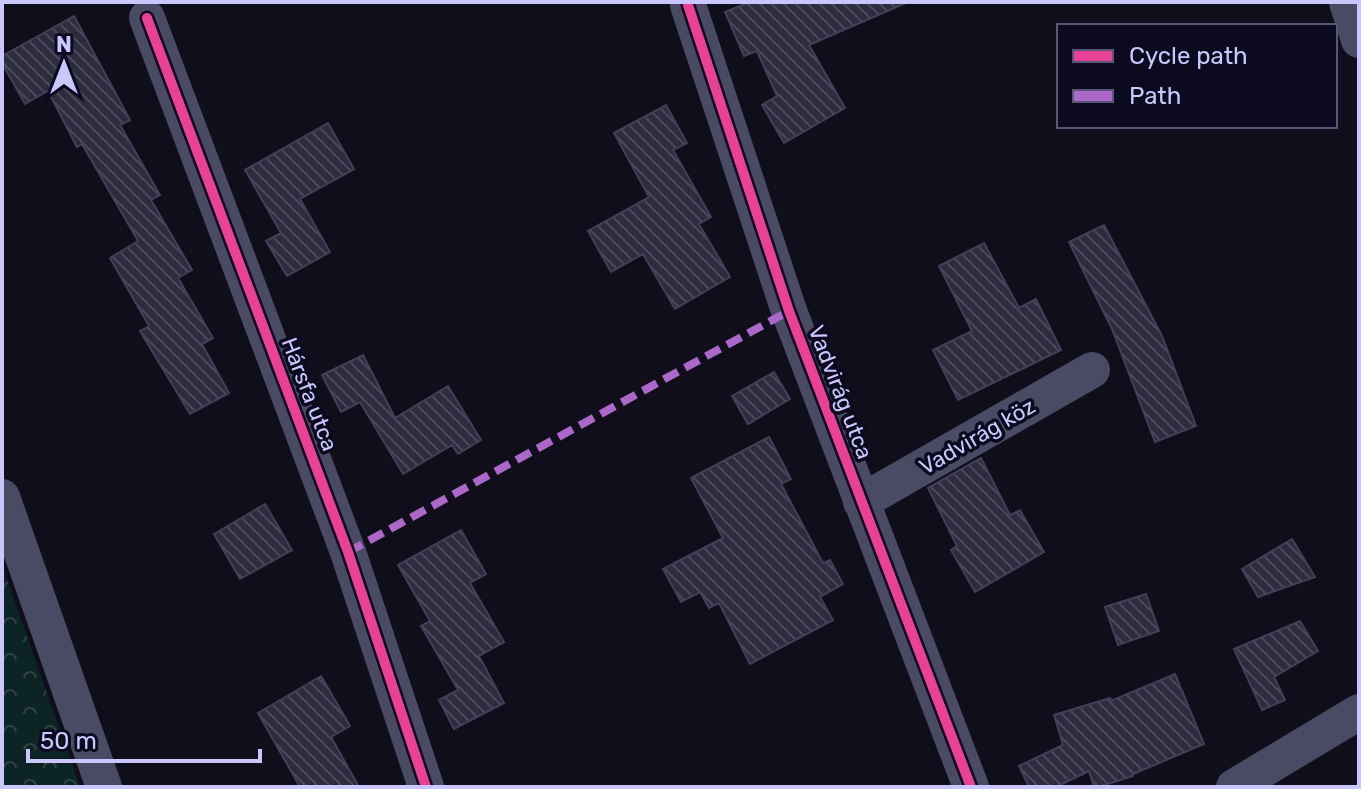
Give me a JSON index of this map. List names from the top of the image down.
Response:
{
  "streets": {
    "street": ["Vadvirág utca", "Hársfa utca", "Vadvirág köz"]
  },
  "crossings": [
    ["Vadvirág utca", "Vadvirág köz"]
  ],
  "legend": ["Cycle path", "Path"],
  "scale_bar": "50 m",
  "north": "top"
}
